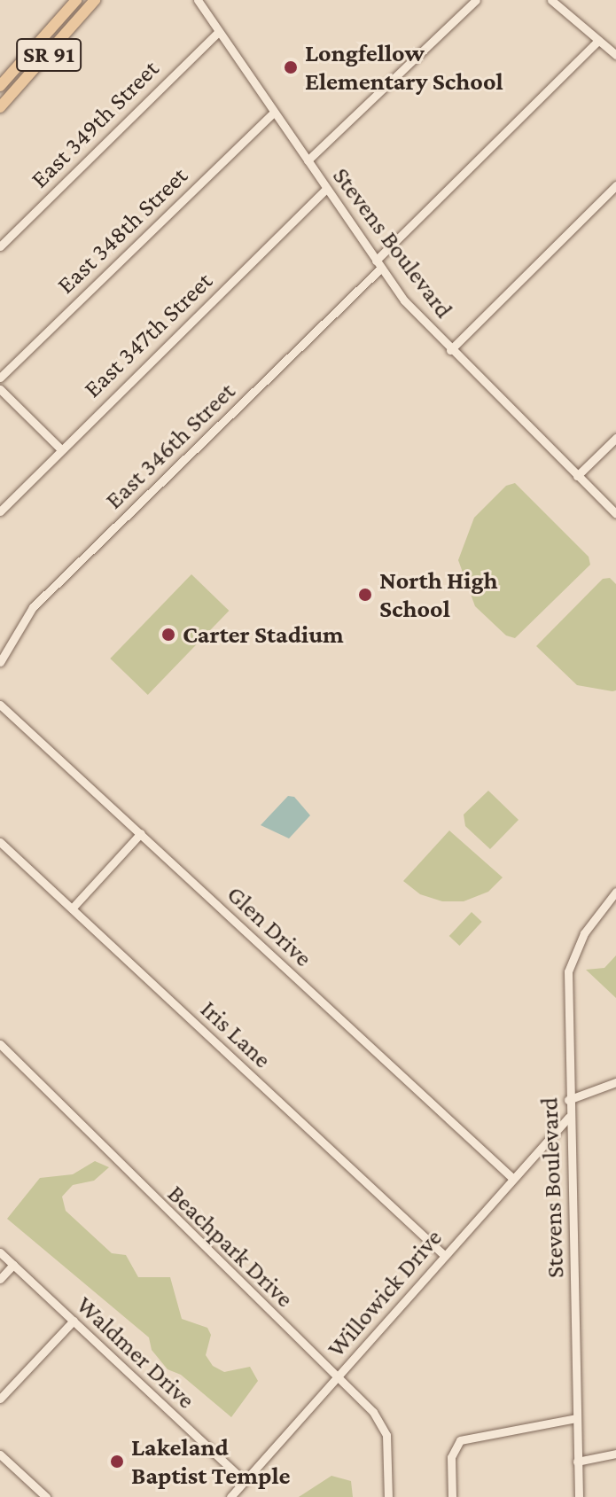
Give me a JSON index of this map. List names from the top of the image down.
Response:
{
  "streets": {
    "main road": ["SR 91"],
    "street": [
      "East 349th Street",
      "East 348th Street",
      "Stevens Boulevard",
      "East 347th Street",
      "East 346th Street",
      "Glen Drive",
      "Iris Lane",
      "Beachpark Drive",
      "Willowick Drive",
      "Waldmer Drive"
    ]
  },
  "crossings": [
    ["East 349th Street", "Stevens Boulevard"],
    ["East 348th Street", "Stevens Boulevard"],
    ["Stevens Boulevard", "East 347th Street"],
    ["Stevens Boulevard", "East 346th Street"],
    ["Stevens Boulevard", "Willowick Drive"],
    ["Glen Drive", "Willowick Drive"],
    ["Iris Lane", "Willowick Drive"],
    ["Beachpark Drive", "Willowick Drive"],
    ["Willowick Drive", "Waldmer Drive"]
  ],
  "places": [
    "Longfellow Elementary School",
    "North High School",
    "Carter Stadium",
    "Lakeland Baptist Temple"
  ]
}
